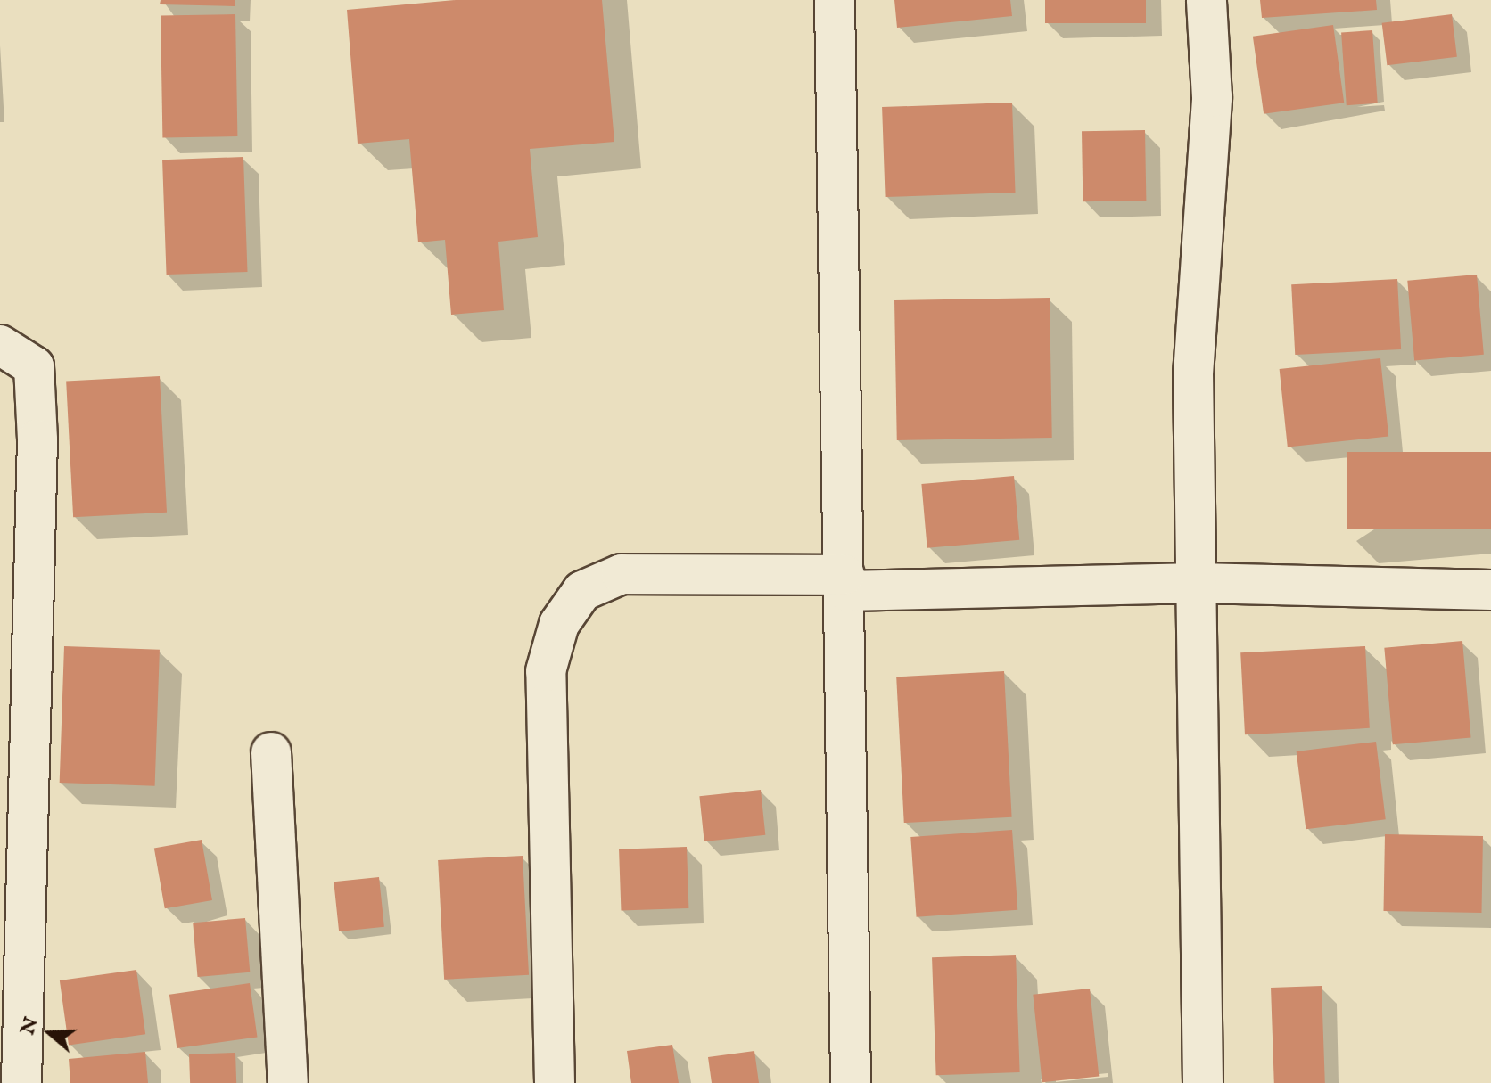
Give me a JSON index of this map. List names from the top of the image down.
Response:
{
  "north": "left"
}
